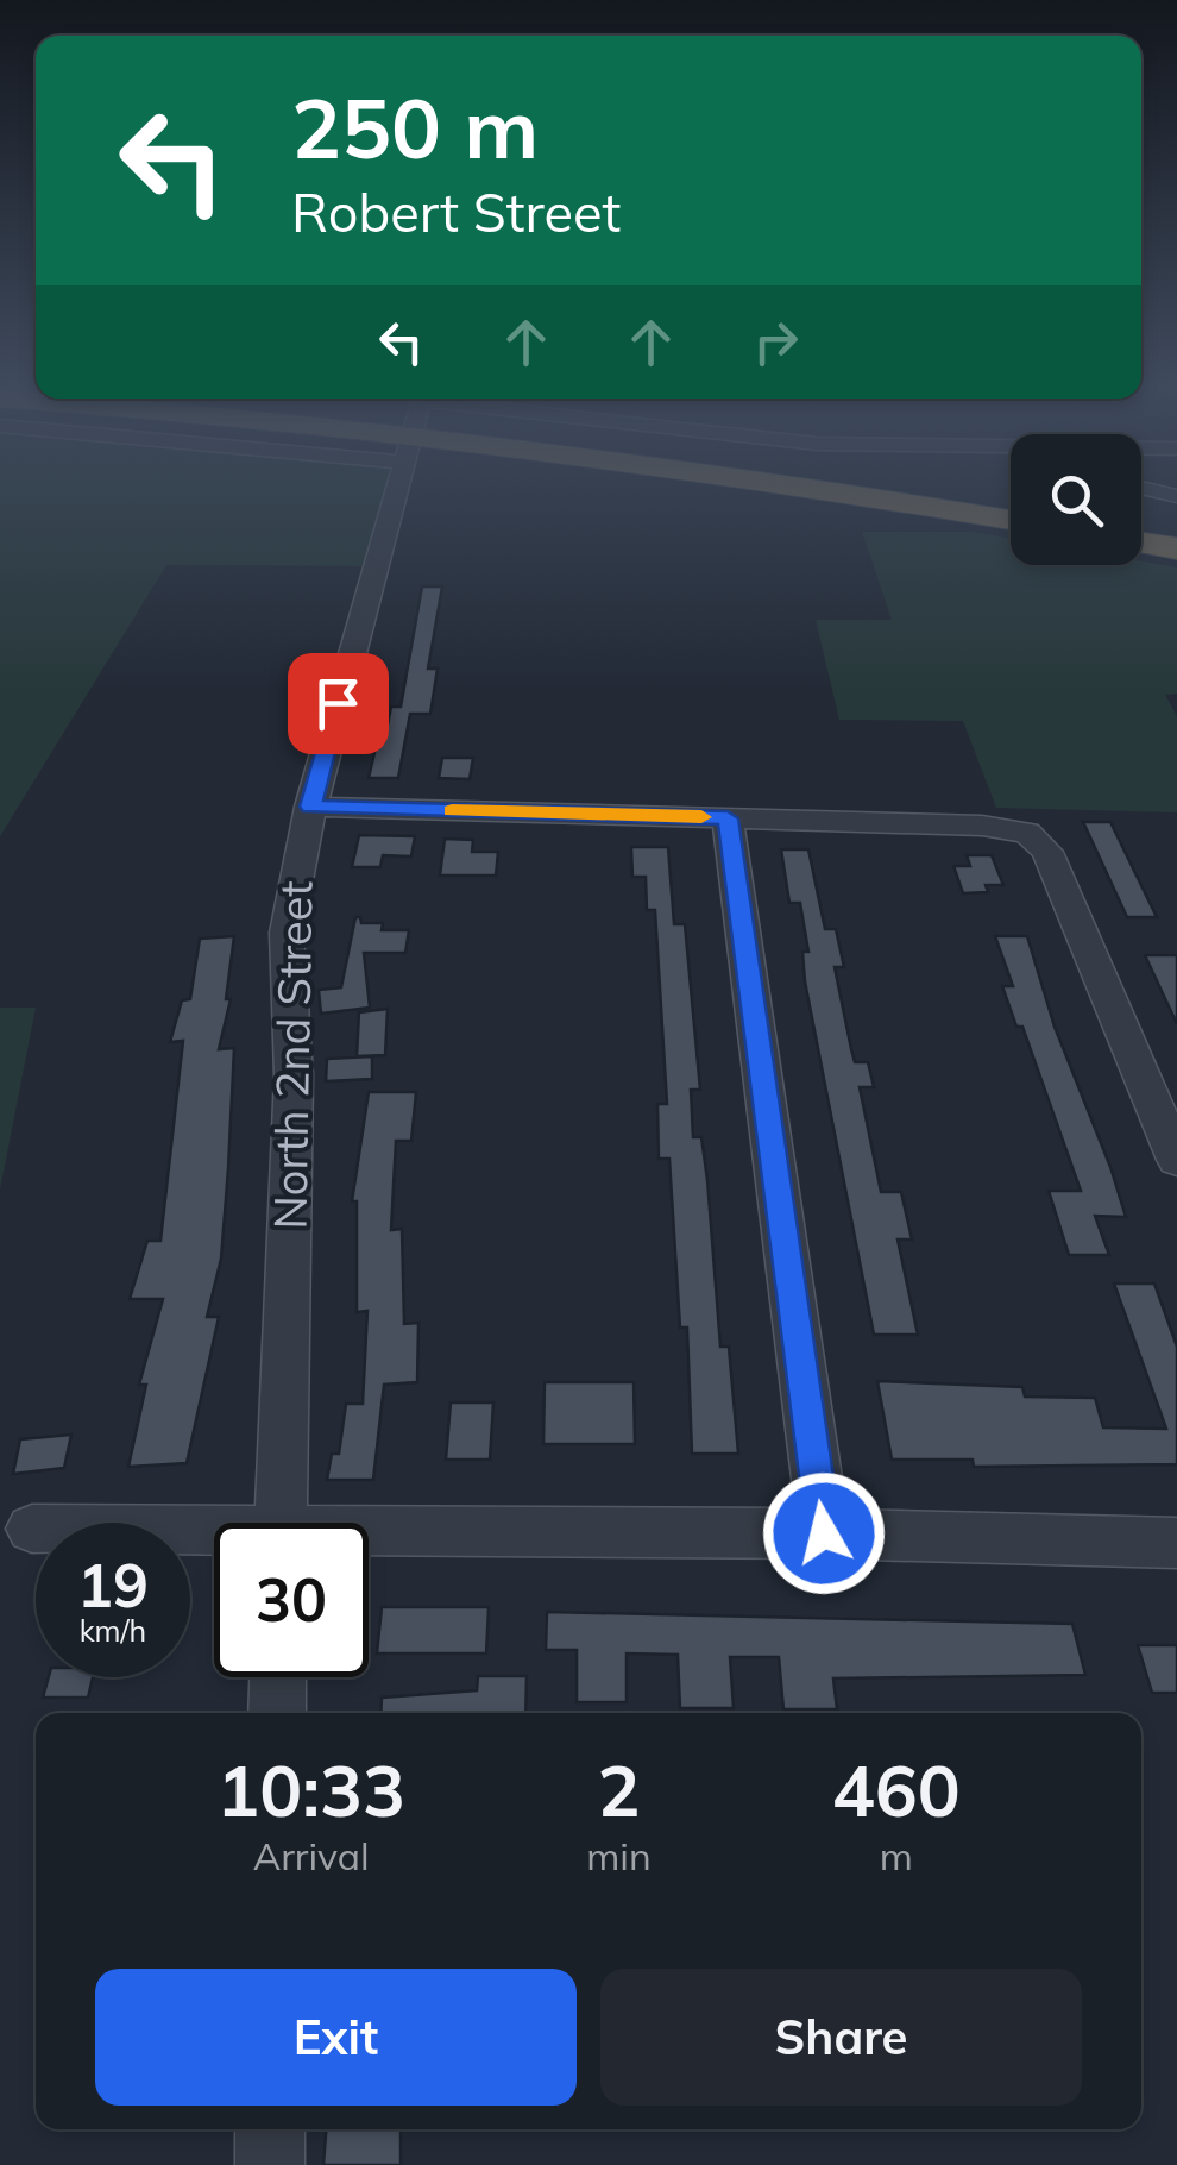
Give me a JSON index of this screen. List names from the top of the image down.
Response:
{
  "streets": {
    "street": ["North 2nd Street"]
  },
  "page": {
    "turn": ["250 m", "Robert Street"],
    "speed": "19 km/h",
    "limit": "30",
    "eta": [
      "10:33",
      "Arrival",
      "2",
      "min",
      "460",
      "m"
    ],
    "buttons": ["Exit", "Share"]
  }
}
